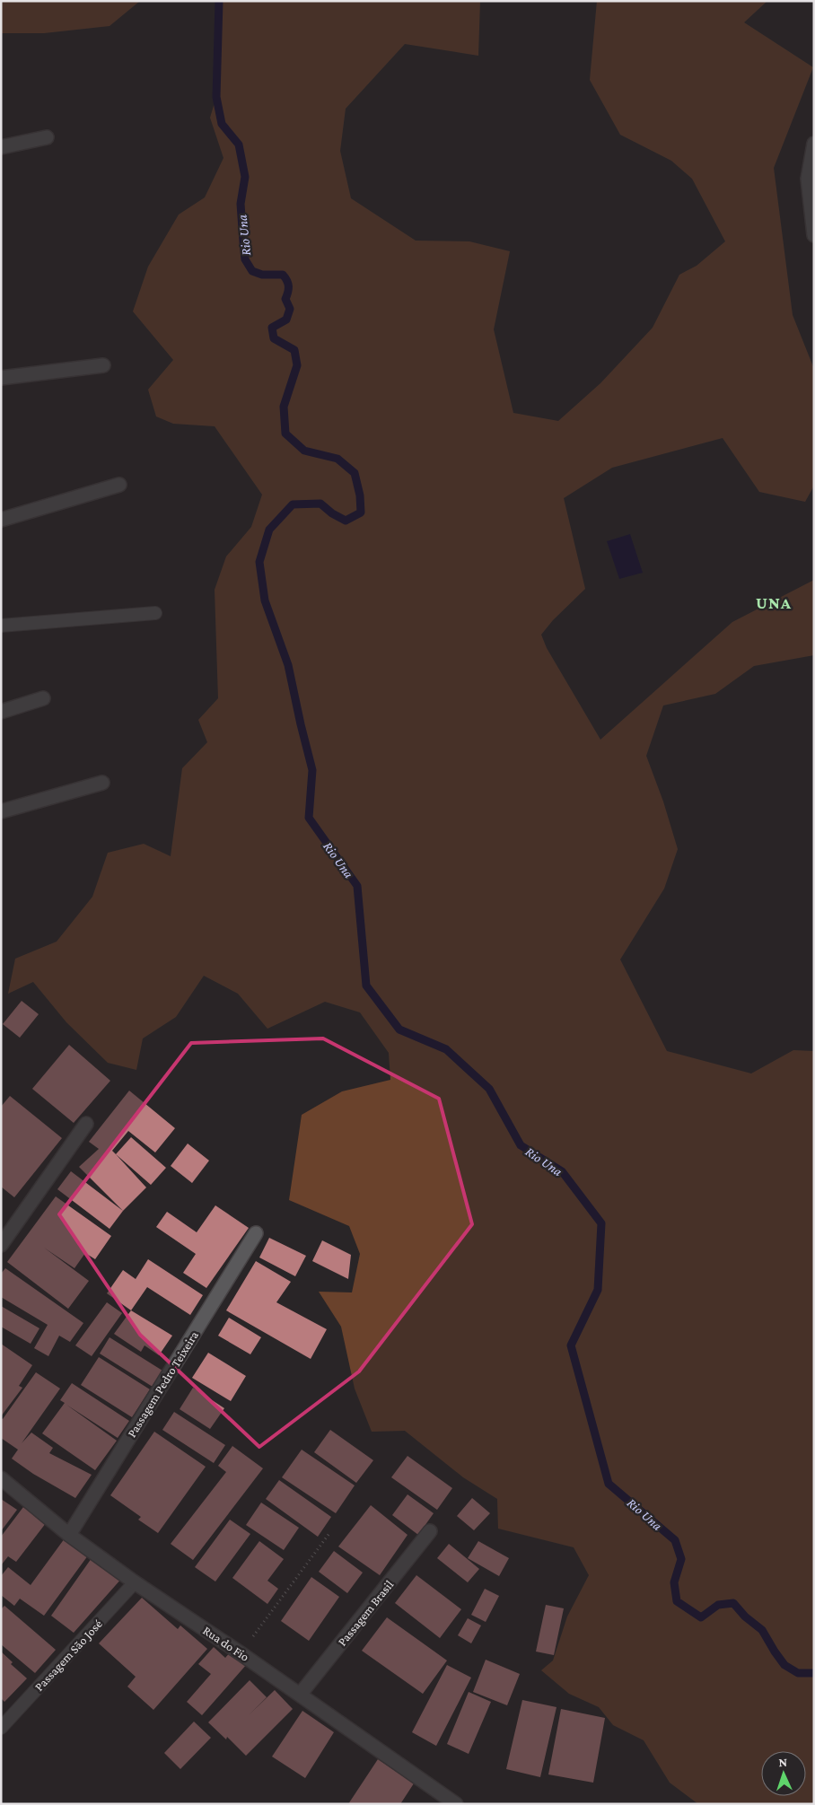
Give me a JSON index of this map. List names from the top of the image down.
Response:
{
  "streets": {
    "street": ["Passagem Pedro Teixeira", "Passagem Brasil", "Rua do Fio"],
    "lane": ["Passagem São José"]
  },
  "crossings": [
    ["Passagem Pedro Teixeira", "Rua do Fio"],
    ["Passagem Brasil", "Rua do Fio"],
    ["Rua do Fio", "Passagem São José"]
  ],
  "districts": ["UNA"],
  "water": ["Rio Una"],
  "north": "top"
}
